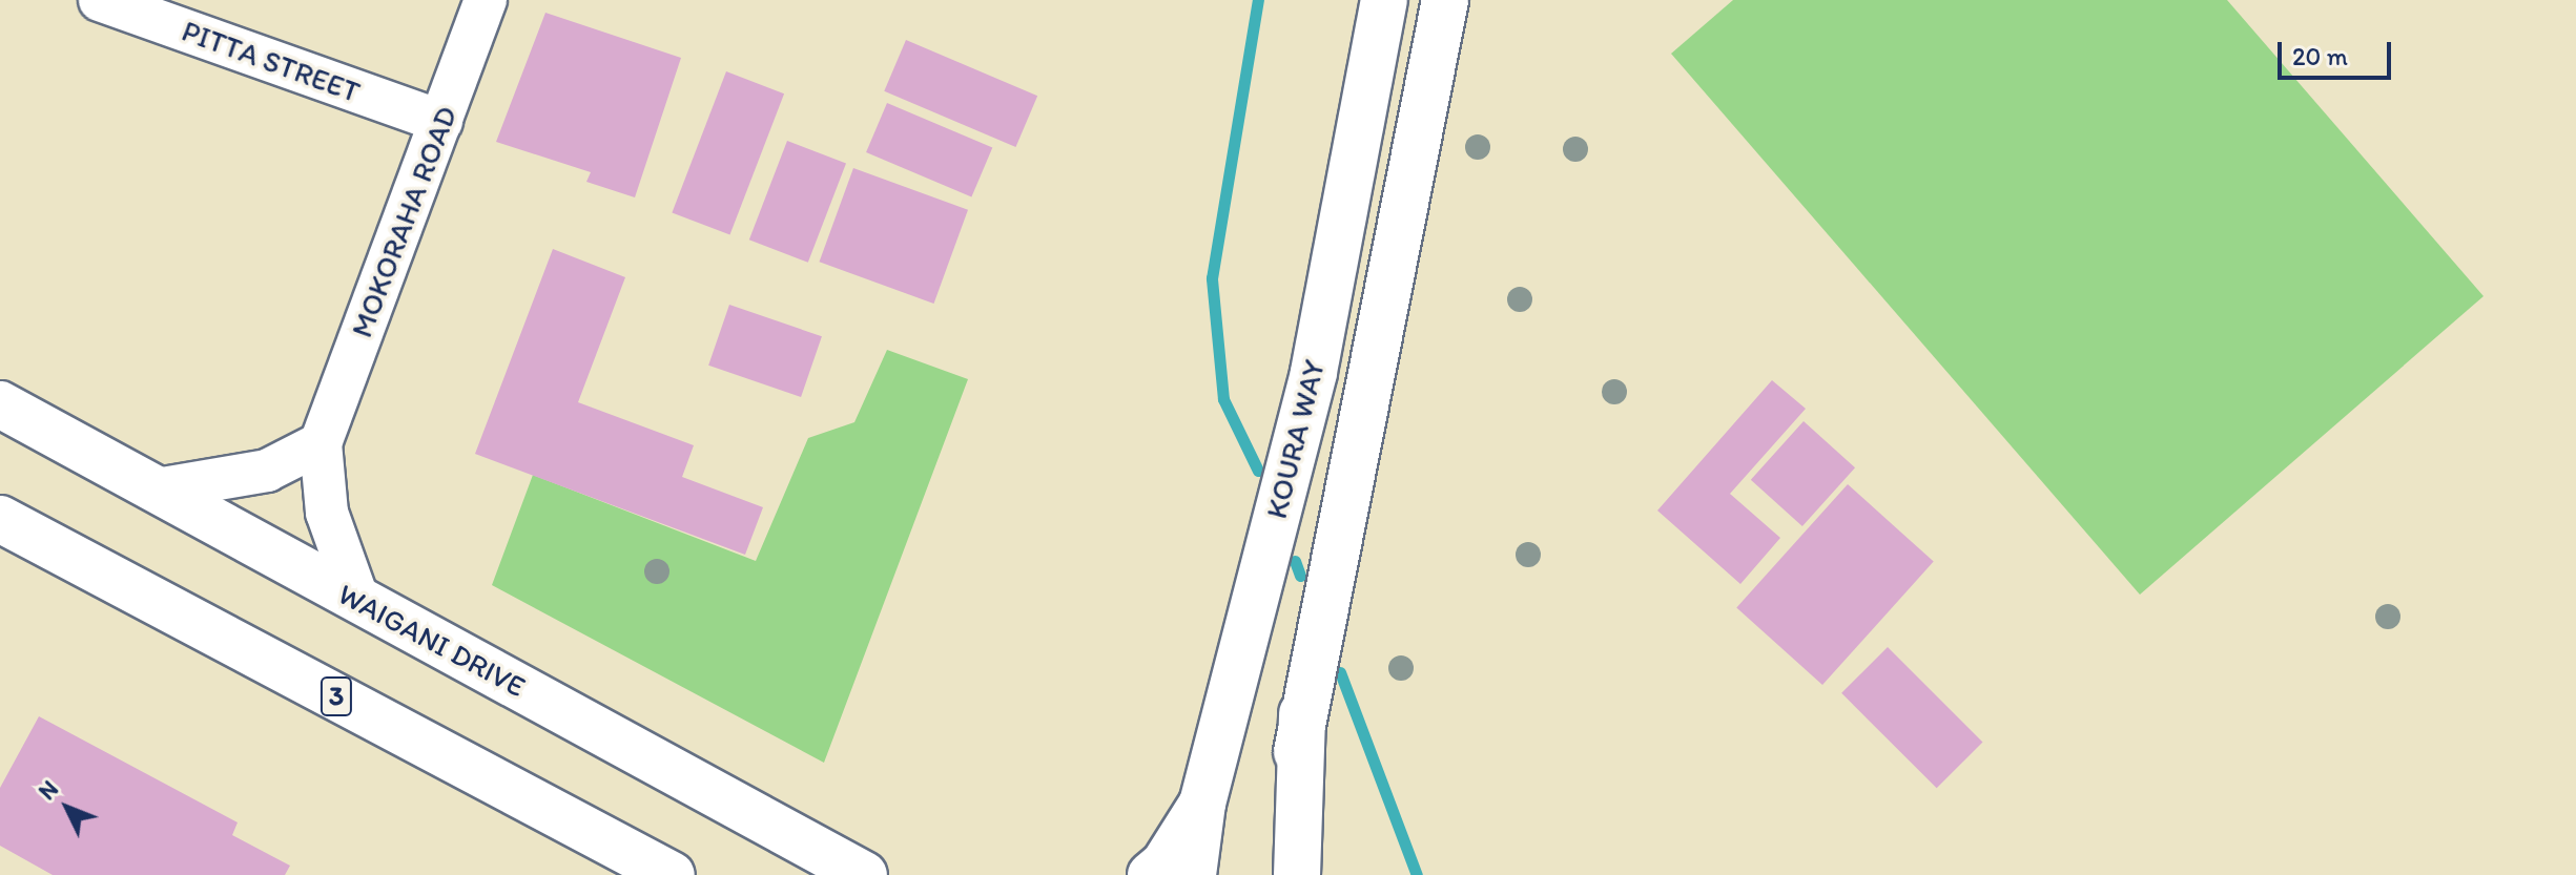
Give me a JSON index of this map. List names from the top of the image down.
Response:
{
  "streets": {
    "main road": ["KOURA WAY", "WAIGANI DRIVE", "3"],
    "street": ["PITTA STREET", "MOKORAHA ROAD"]
  },
  "crossings": [
    ["PITTA STREET", "MOKORAHA ROAD"],
    ["MOKORAHA ROAD", "WAIGANI DRIVE"]
  ],
  "scale_bar": "20 m",
  "north": "top left"
}
